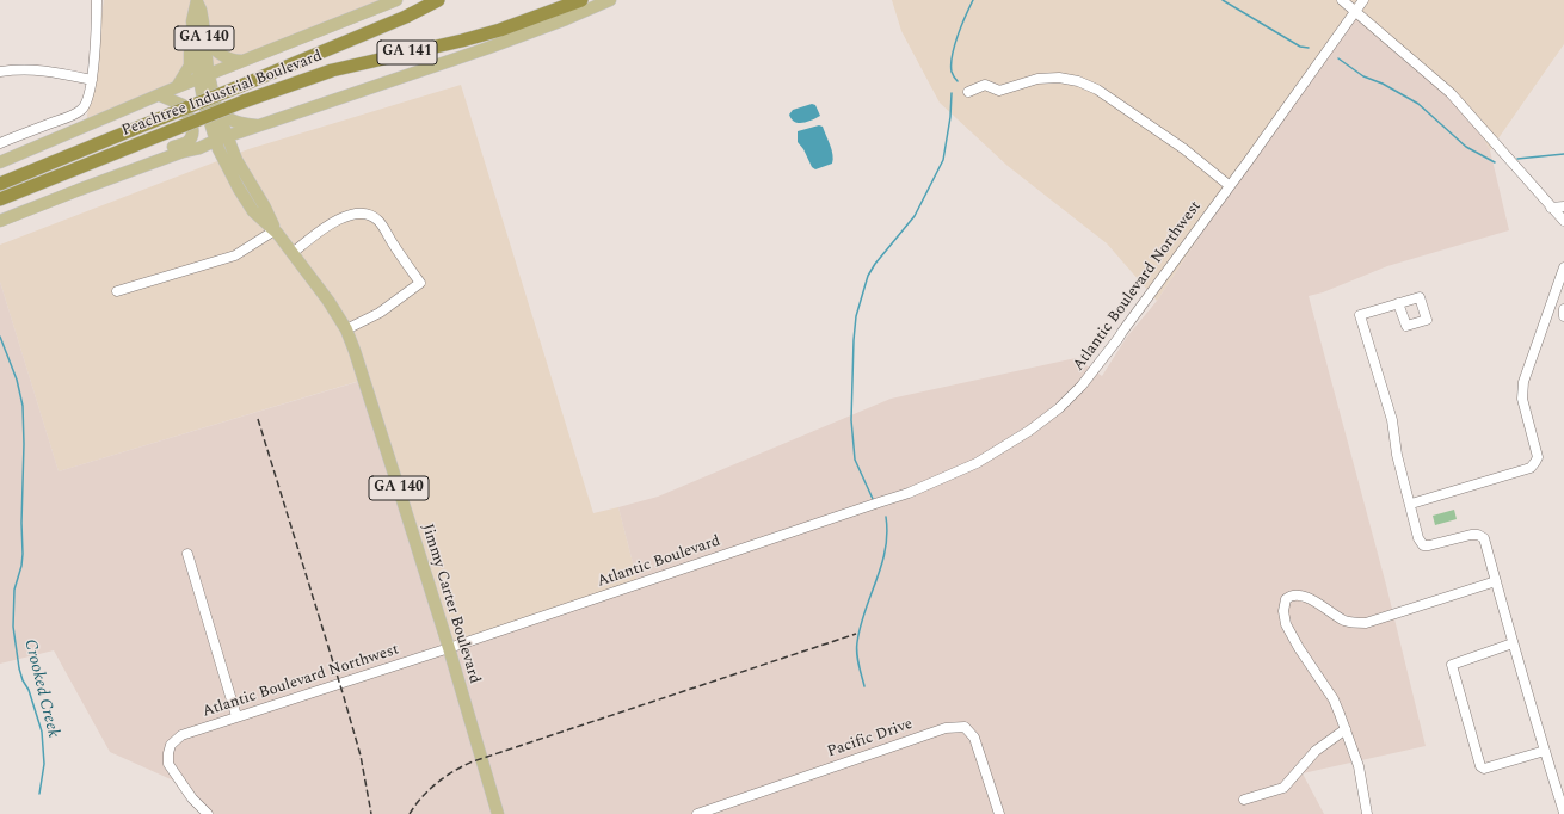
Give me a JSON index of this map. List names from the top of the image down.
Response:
{
  "streets": {
    "highway": ["GA 141", "Peachtree Industrial Boulevard"],
    "main road": ["GA 140", "Jimmy Carter Boulevard"],
    "street": ["Atlantic Boulevard Northwest", "Atlantic Boulevard", "Pacific Drive"]
  },
  "crossings": [
    ["GA 140", "Peachtree Industrial Boulevard"],
    ["Atlantic Boulevard Northwest", "Atlantic Boulevard"],
    ["Atlantic Boulevard Northwest", "Jimmy Carter Boulevard"],
    ["Atlantic Boulevard", "Jimmy Carter Boulevard"]
  ],
  "water": ["Crooked Creek"]
}
